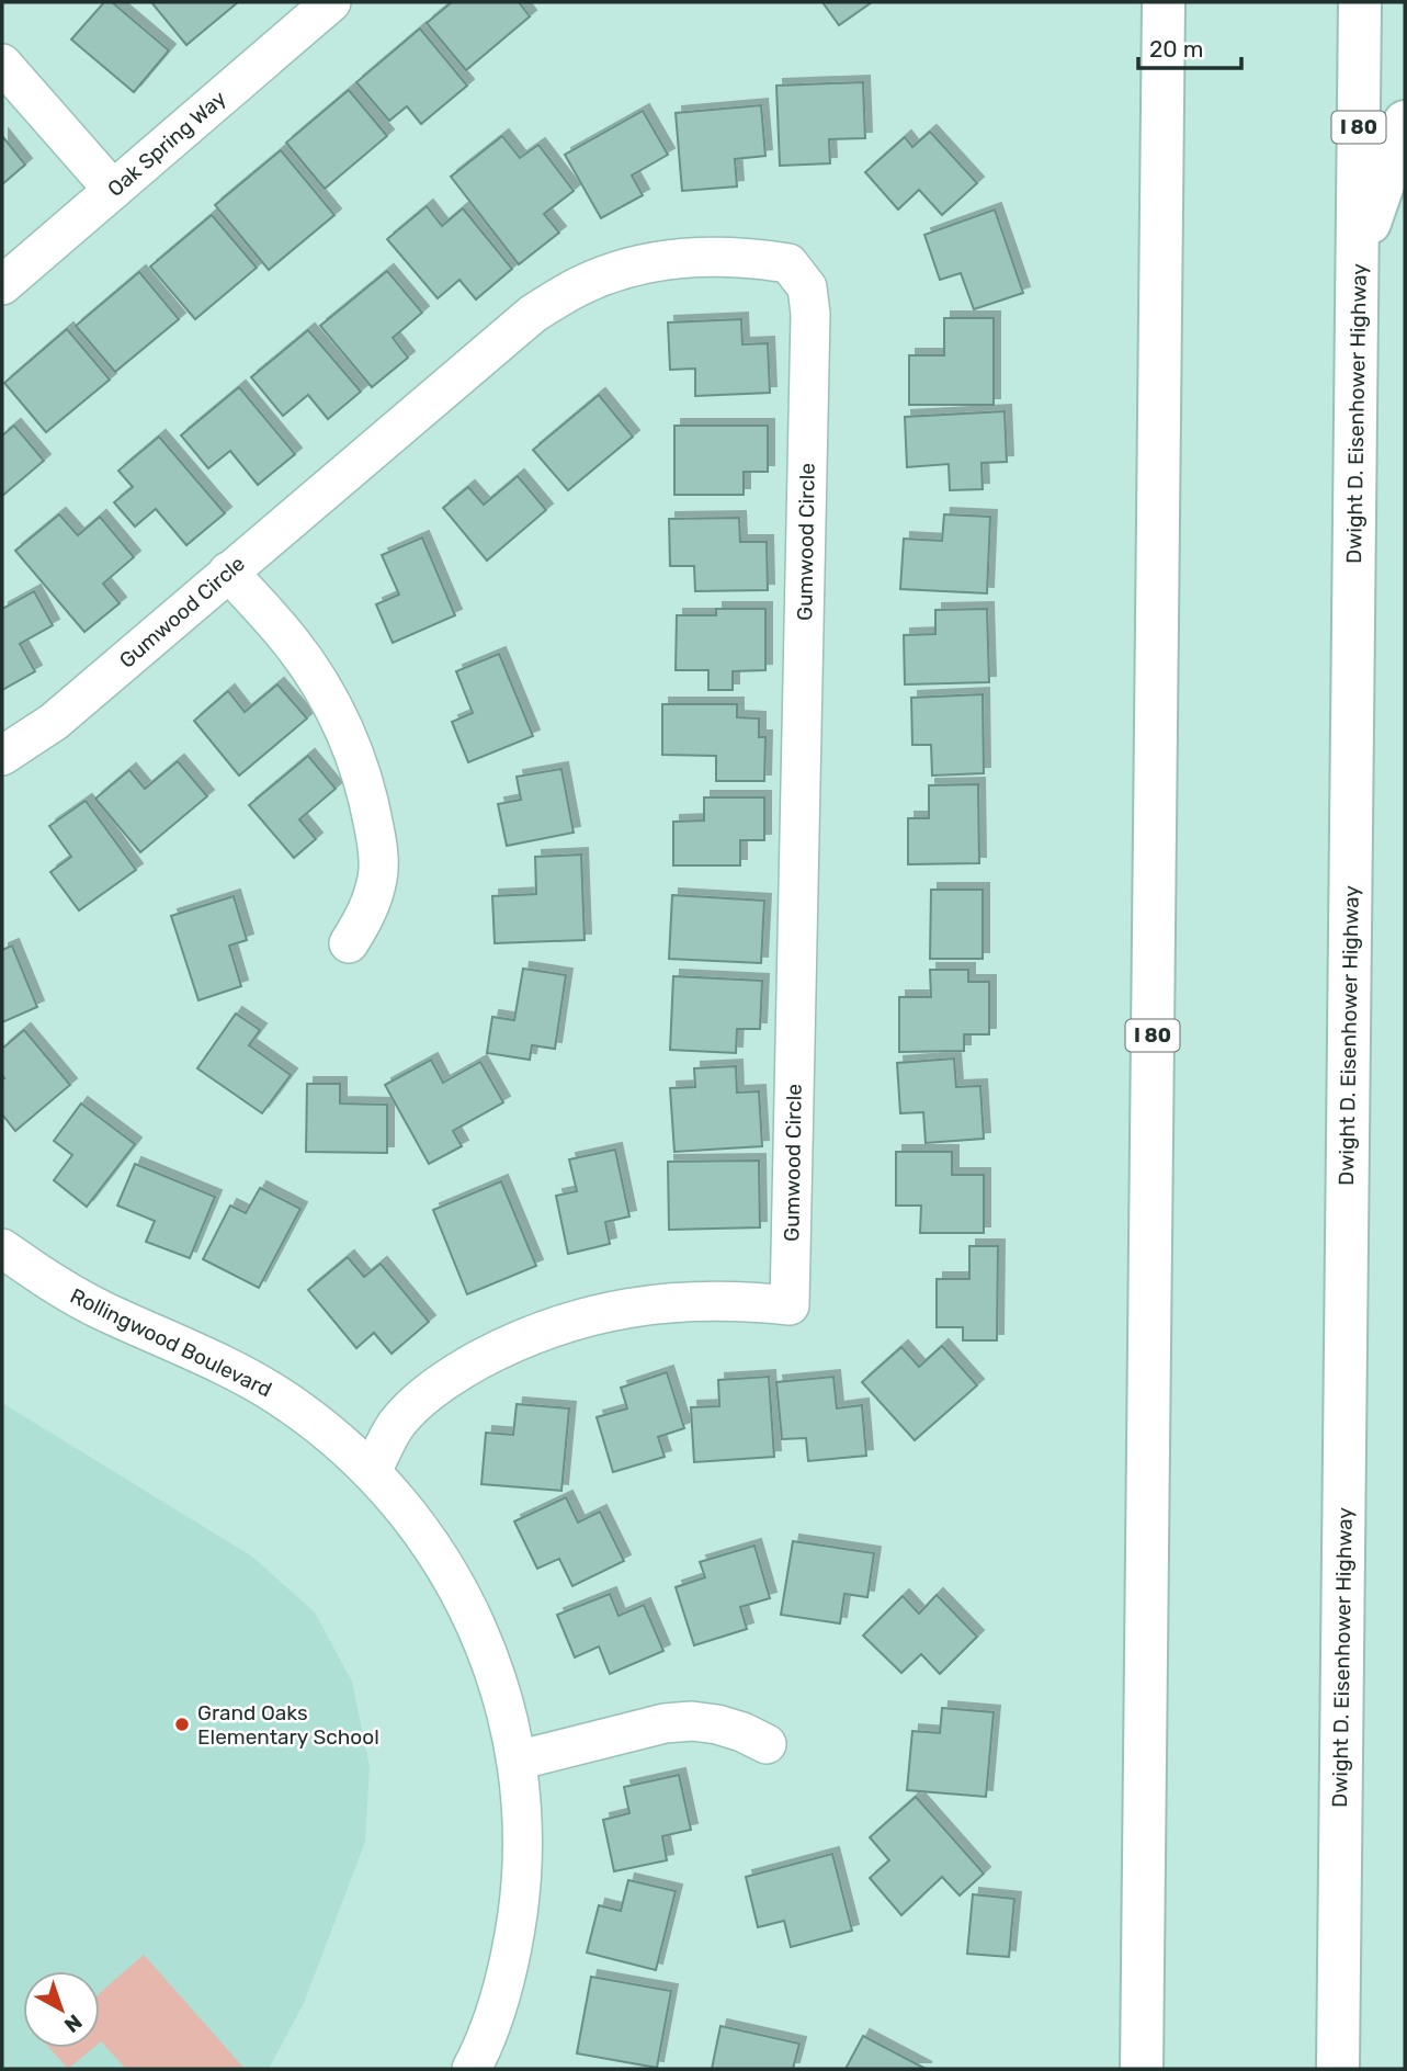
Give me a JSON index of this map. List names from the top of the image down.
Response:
{
  "streets": {
    "highway": ["I 80", "Dwight D. Eisenhower Highway"],
    "street": ["Oak Spring Way", "Gumwood Circle", "Rollingwood Boulevard"]
  },
  "crossings": [
    ["Gumwood Circle", "Rollingwood Boulevard"]
  ],
  "places": ["Grand Oaks Elementary School"],
  "scale_bar": "20 m",
  "north": "bottom right"
}
